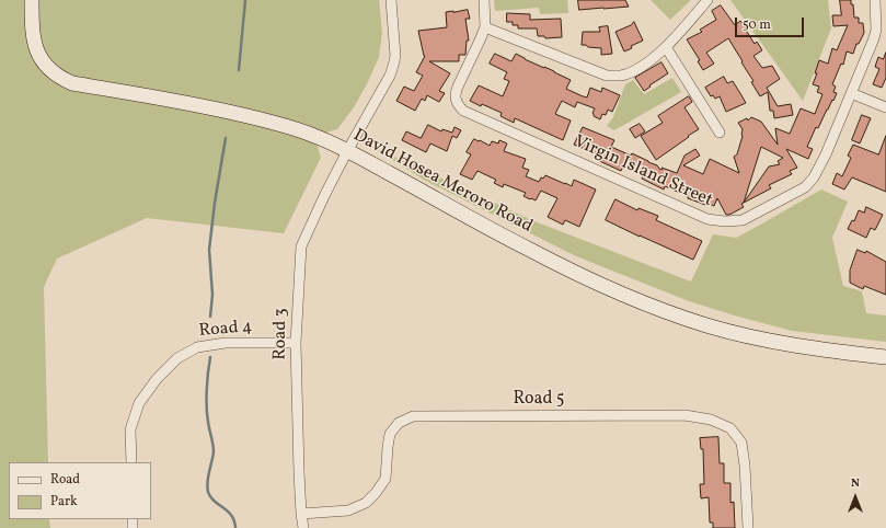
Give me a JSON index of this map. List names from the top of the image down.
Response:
{
  "streets": {
    "main road": ["David Hosea Meroro Road"],
    "street": [
      "Virgin Island Street",
      "Road 4",
      "Road 3",
      "Road 5"
    ]
  },
  "crossings": [
    ["David Hosea Meroro Road", "Road 3"],
    ["Road 4", "Road 3"],
    ["Road 3", "Road 5"]
  ],
  "legend": ["Road", "Park"],
  "scale_bar": "50 m",
  "north": "top"
}
